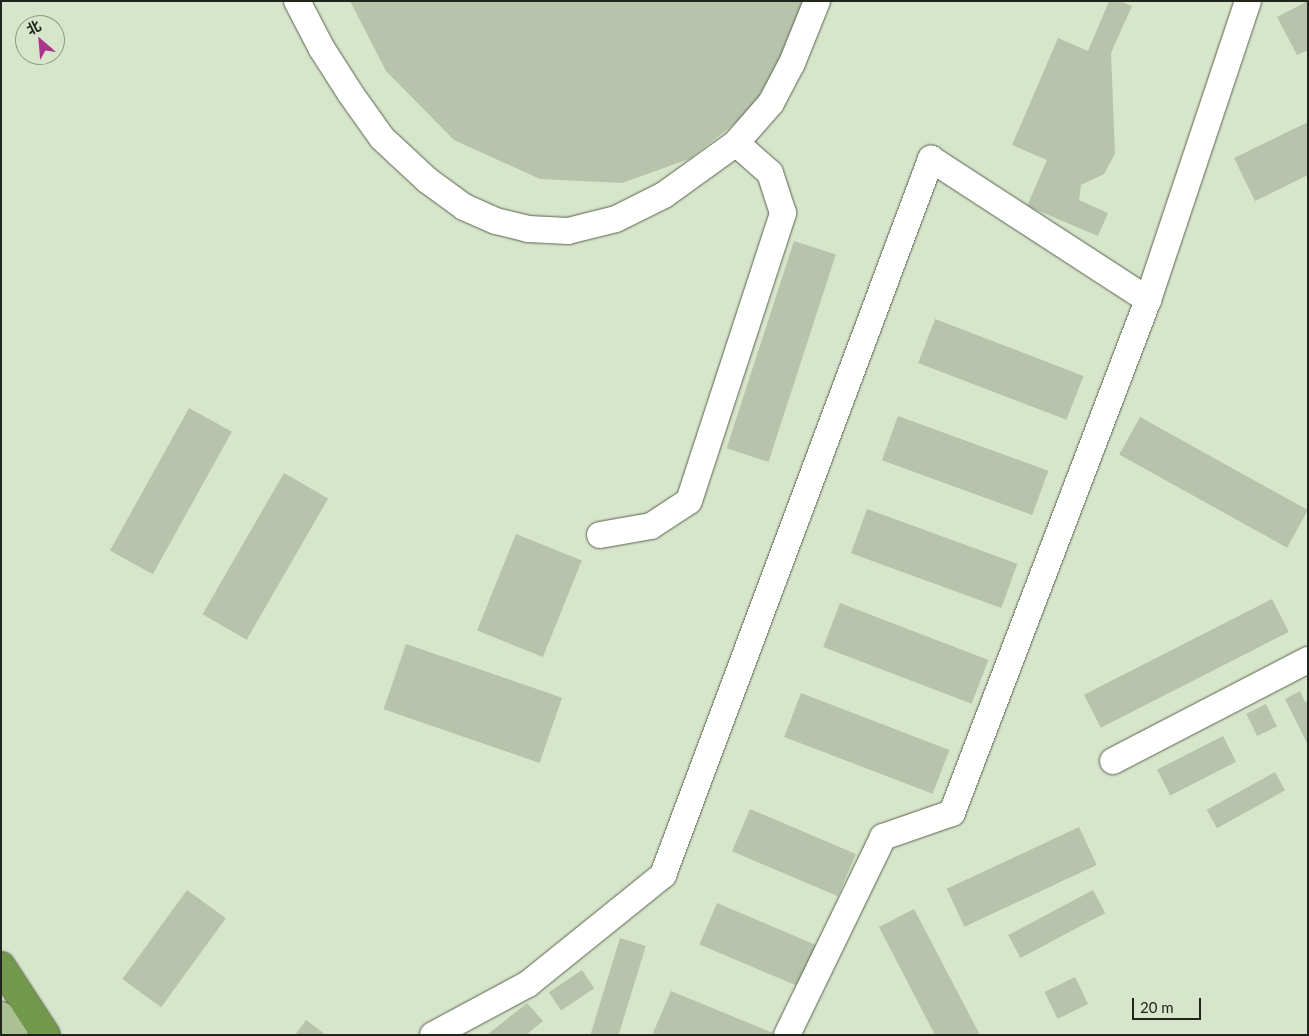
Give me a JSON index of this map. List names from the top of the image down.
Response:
{
  "scale_bar": "20 m",
  "north": "top left"
}
